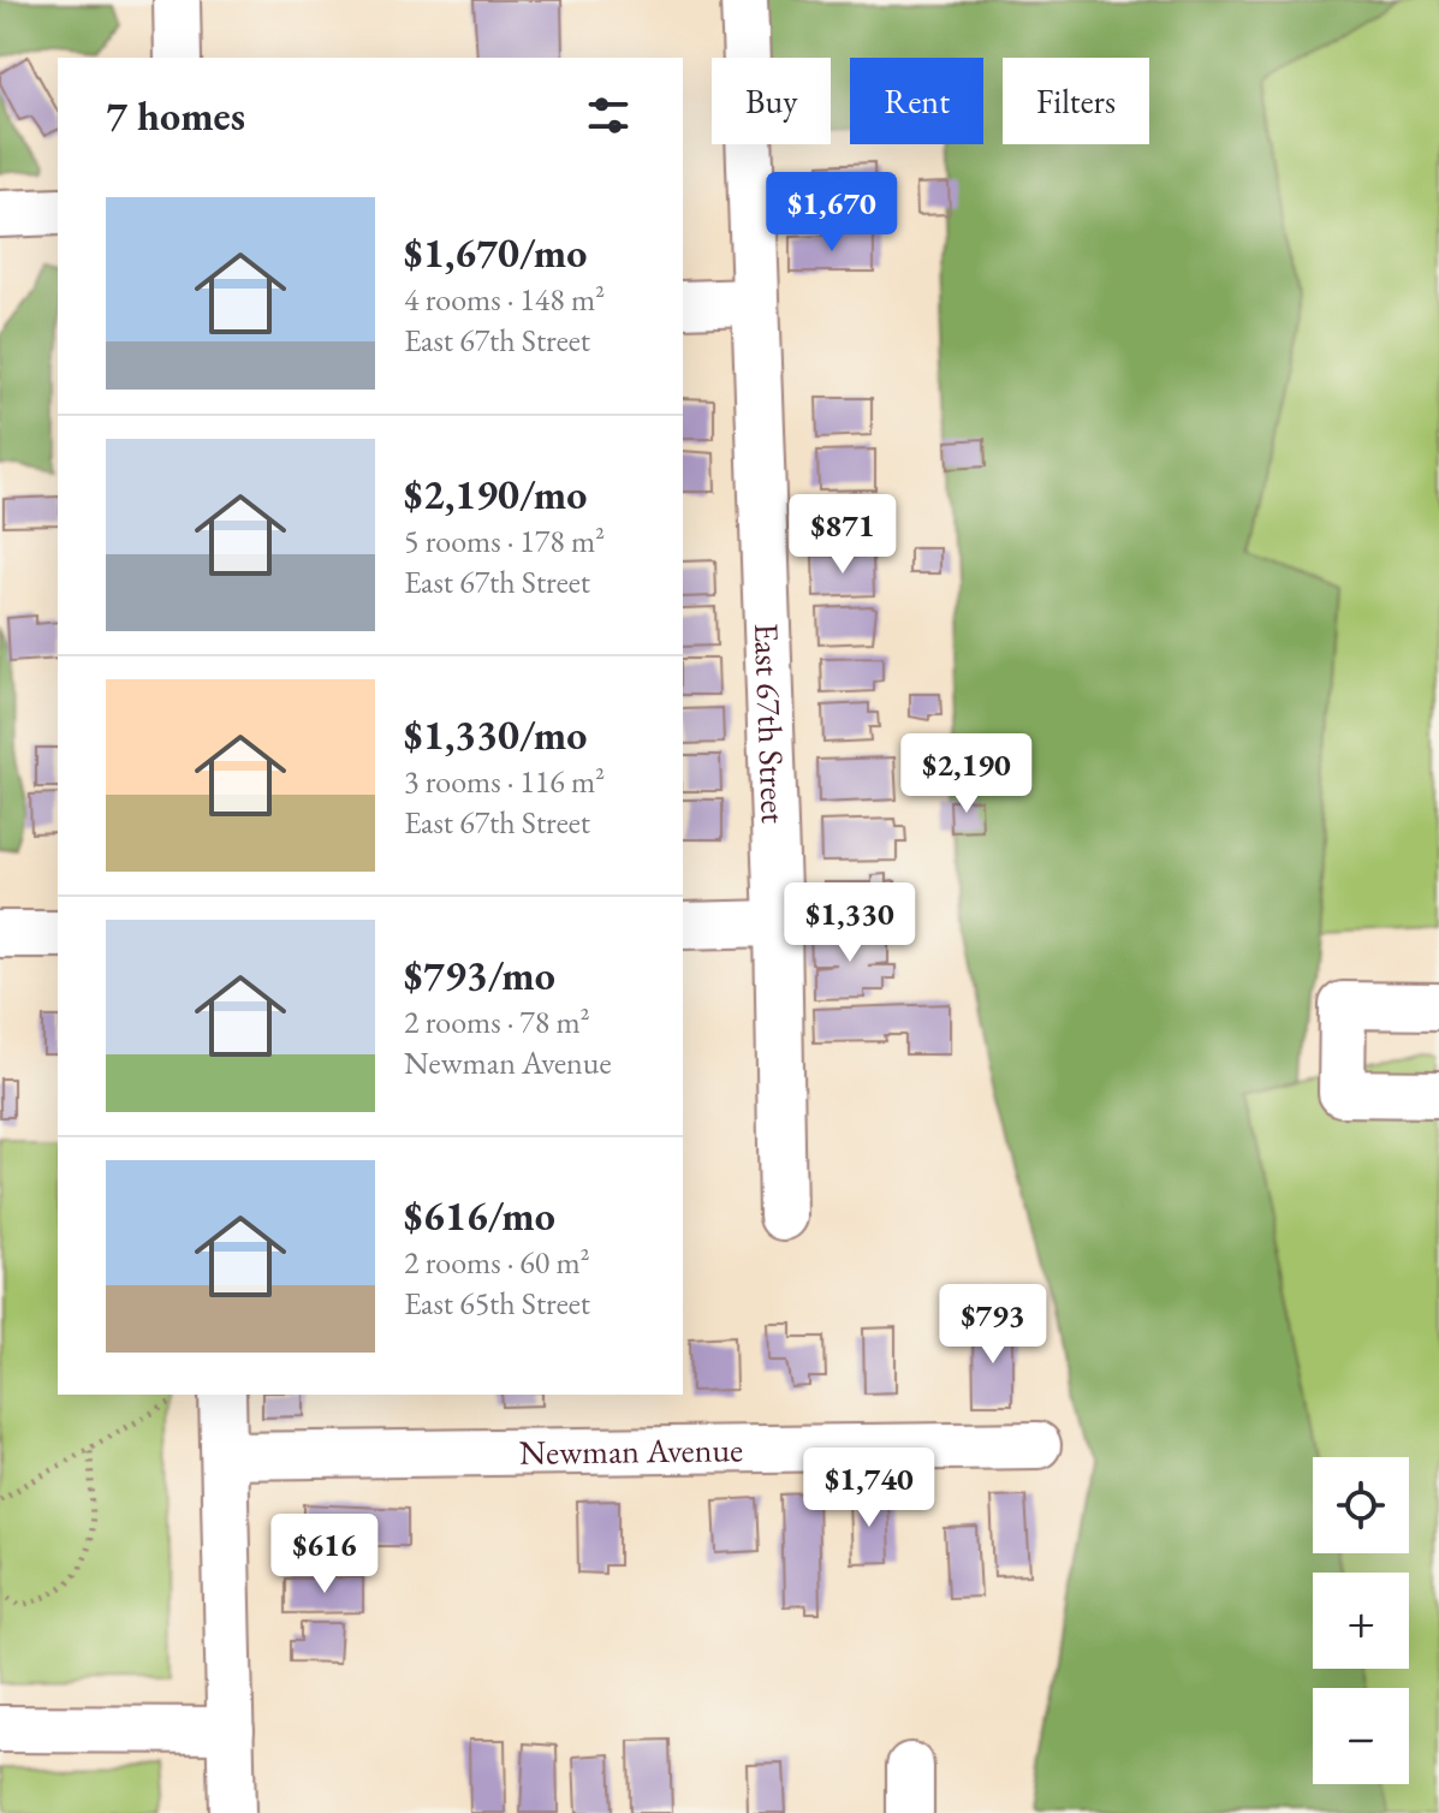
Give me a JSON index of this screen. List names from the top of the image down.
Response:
{
  "streets": {
    "street": ["East 67th Street", "Newman Avenue"]
  },
  "page": {
    "chip": ["Buy", "Rent", "Filters"],
    "heading": "7 homes",
    "price": [
      "$1,670",
      "$871",
      "$2,190",
      "$1,330",
      "$793",
      "$1,740",
      "$616"
    ],
    "list": [
      {
        "name": "$1,670/mo",
        "note": "4 rooms · 148 m² · East 67th Street"
      },
      {
        "name": "$2,190/mo",
        "note": "5 rooms · 178 m² · East 67th Street"
      },
      {
        "name": "$1,330/mo",
        "note": "3 rooms · 116 m² · East 67th Street"
      },
      {
        "name": "$793/mo",
        "note": "2 rooms · 78 m² · Newman Avenue"
      },
      {
        "name": "$616/mo",
        "note": "2 rooms · 60 m² · East 65th Street"
      }
    ],
    "map_buttons": ["+", "−"]
  }
}
